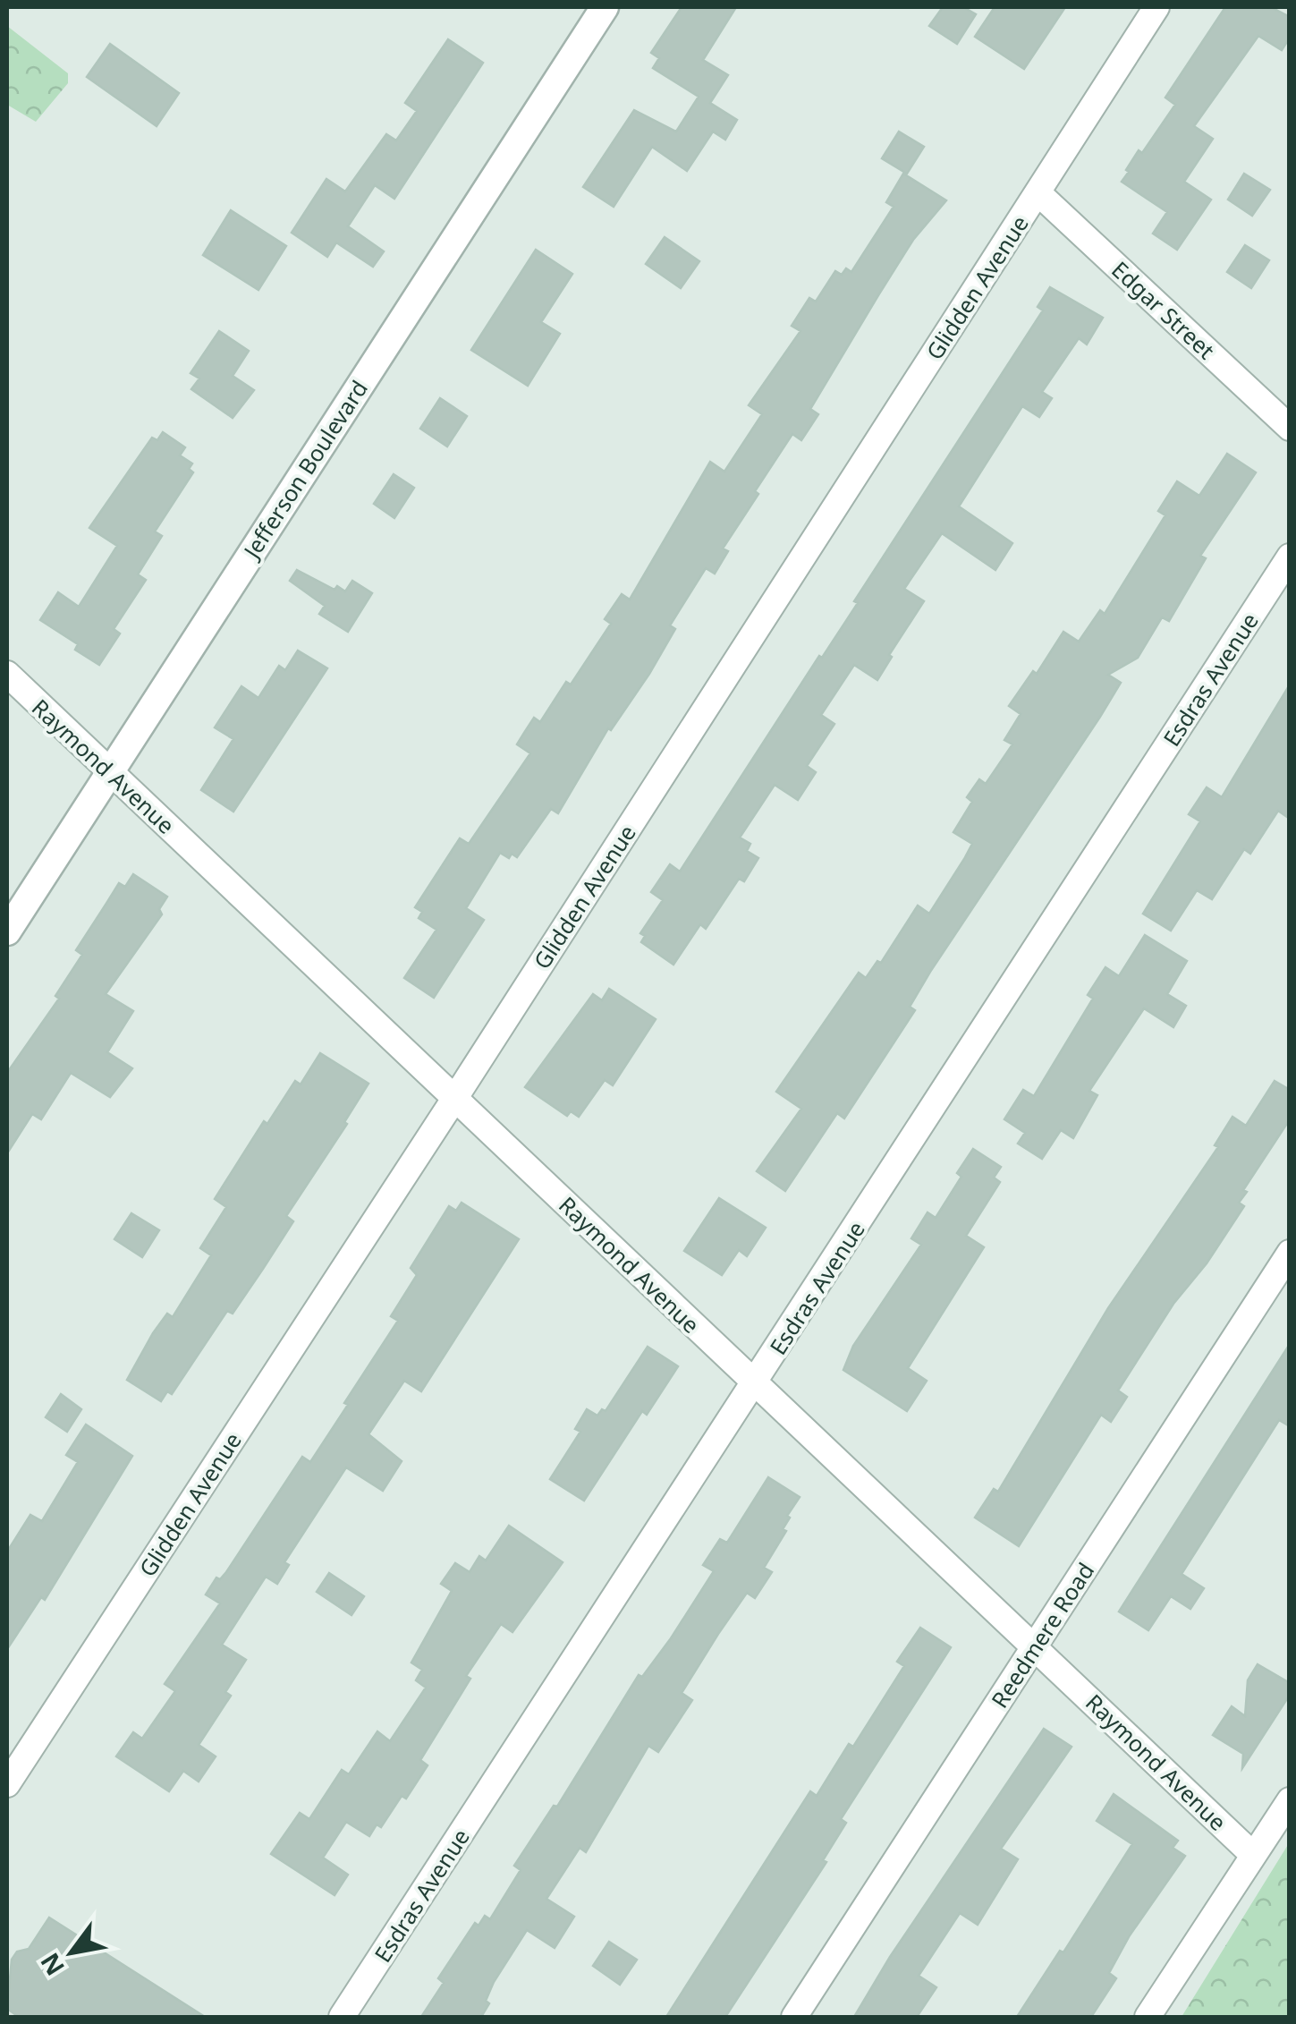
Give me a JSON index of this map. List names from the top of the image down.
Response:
{
  "streets": {
    "street": [
      "Glidden Avenue",
      "Edgar Street",
      "Jefferson Boulevard",
      "Esdras Avenue",
      "Raymond Avenue",
      "Reedmere Road"
    ]
  },
  "crossings": [
    ["Glidden Avenue", "Edgar Street"],
    ["Glidden Avenue", "Raymond Avenue"],
    ["Jefferson Boulevard", "Raymond Avenue"],
    ["Esdras Avenue", "Raymond Avenue"],
    ["Raymond Avenue", "Reedmere Road"]
  ],
  "north": "bottom left"
}
